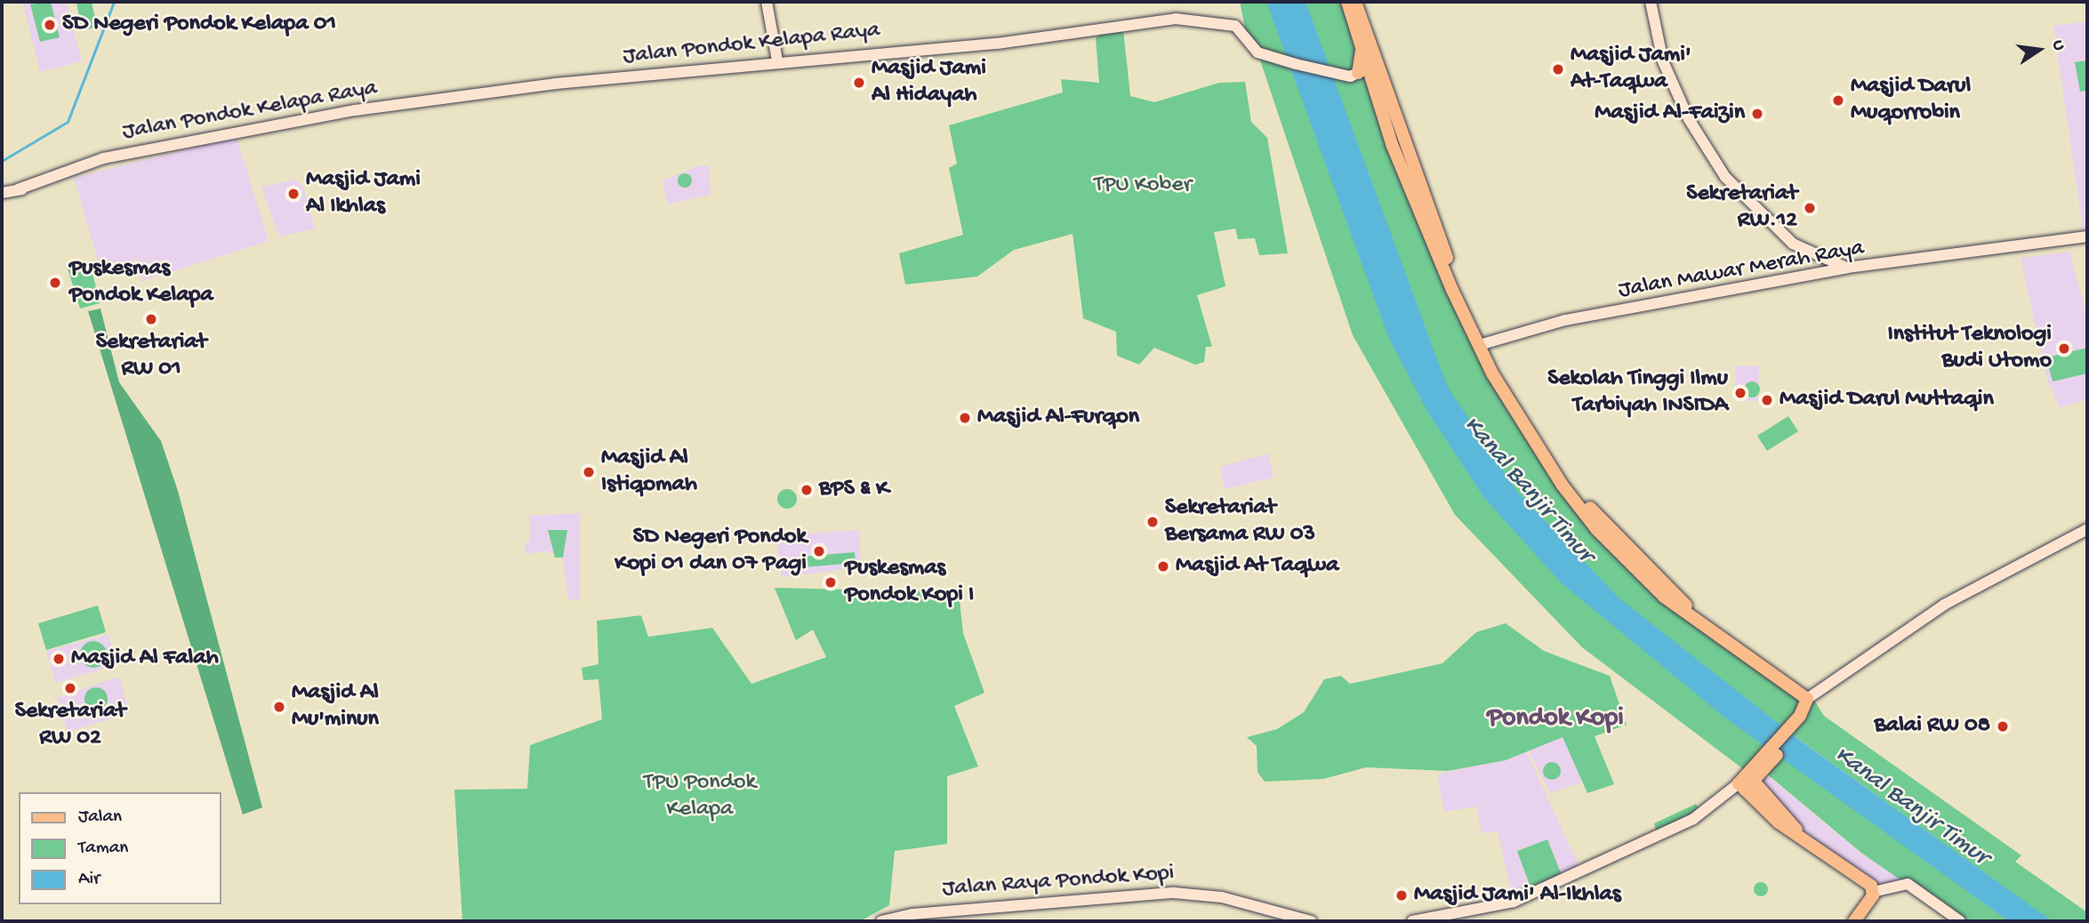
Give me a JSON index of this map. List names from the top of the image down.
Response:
{
  "streets": {
    "street": ["Jalan Pondok Kelapa Raya", "Jalan Mawar Merah Raya", "Jalan Raya Pondok Kopi"]
  },
  "districts": ["Pondok Kopi"],
  "water": ["Kanal Banjir Timur"],
  "parks": ["TPU Kober", "TPU Pondok Kelapa"],
  "places": [
    "SD Negeri Pondok Kelapa 01",
    "Masjid Jami' At-Taqwa",
    "Masjid Jami Al Hidayah",
    "Masjid Darul Muqorrobin",
    "Masjid Al-Faizin",
    "Masjid Jami Al Ikhlas",
    "Sekretariat RW.12",
    "Puskesmas Pondok Kelapa",
    "Sekretariat RW 01",
    "Institut Teknologi Budi Utomo",
    "Sekolah Tinggi Ilmu Tarbiyah INSIDA",
    "Masjid Darul Muttaqin",
    "Masjid Al-Furqon",
    "Masjid Al Istiqomah",
    "BPS & K",
    "Sekretariat Bersama RW 03",
    "SD Negeri Pondok Kopi 01 dan 07 Pagi",
    "Masjid At Taqwa",
    "Puskesmas Pondok Kopi I",
    "Masjid Al Falah",
    "Sekretariat RW 02",
    "Masjid Al Mu'minun",
    "Balai RW 08",
    "Masjid Jami' Al-Ikhlas"
  ],
  "legend": ["Jalan", "Taman", "Air"],
  "north": "right"
}
